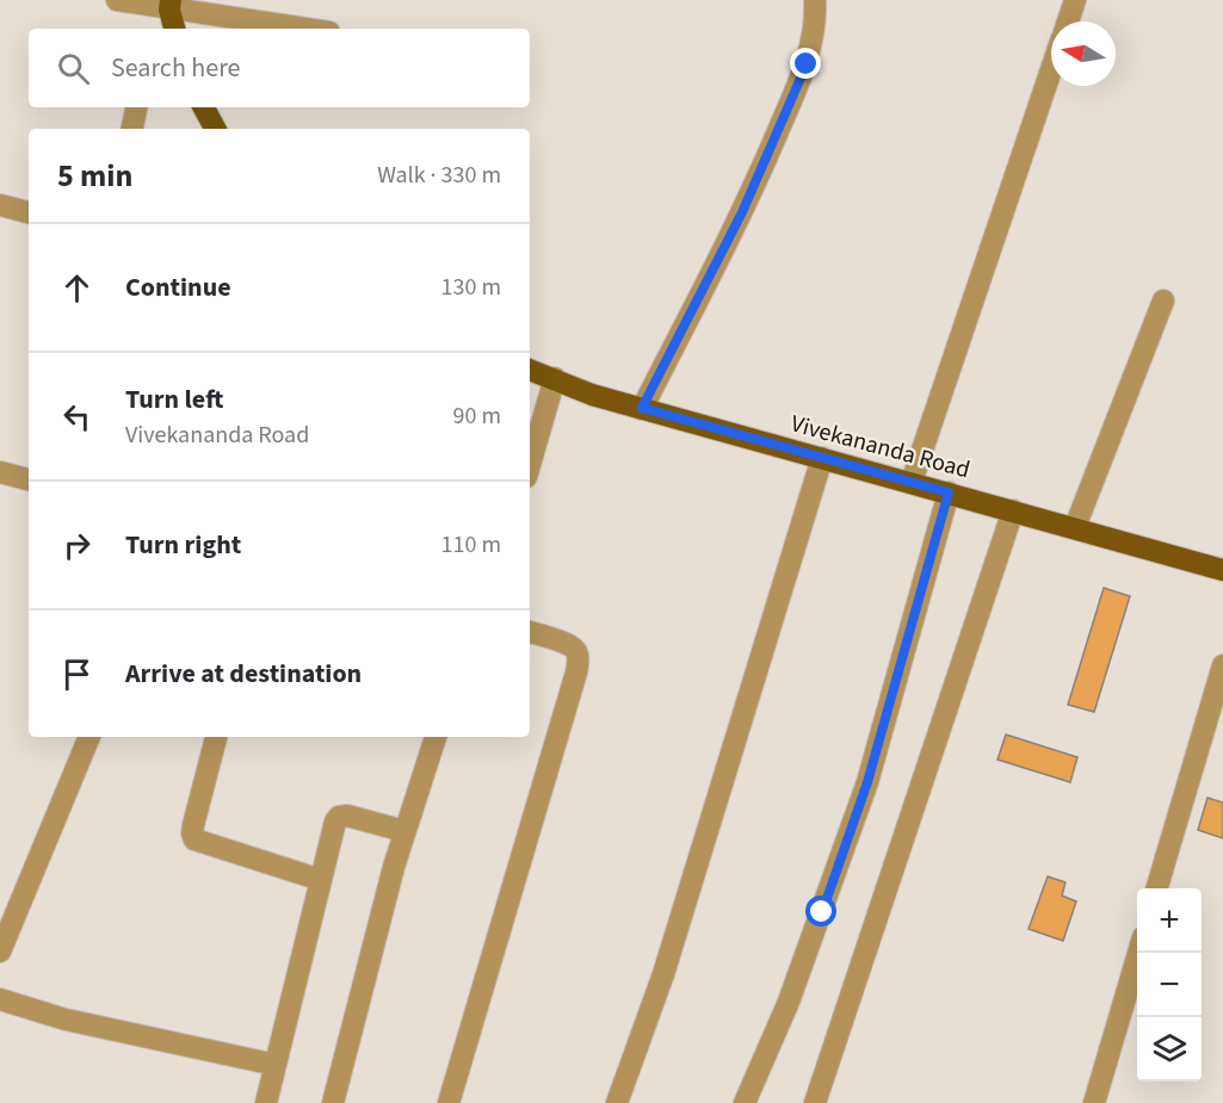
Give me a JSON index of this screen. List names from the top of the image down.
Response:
{
  "streets": {
    "main road": ["Vivekananda Road"]
  },
  "north": "left",
  "page": {
    "search": "Search here",
    "heading": ["5 min", "Walk · 330 m"],
    "list": [
      ["Continue", "130 m"],
      ["Turn left", "Vivekananda Road", "90 m"],
      ["Turn right", "110 m"],
      "Arrive at destination"
    ],
    "map_buttons": ["+", "−"]
  }
}
